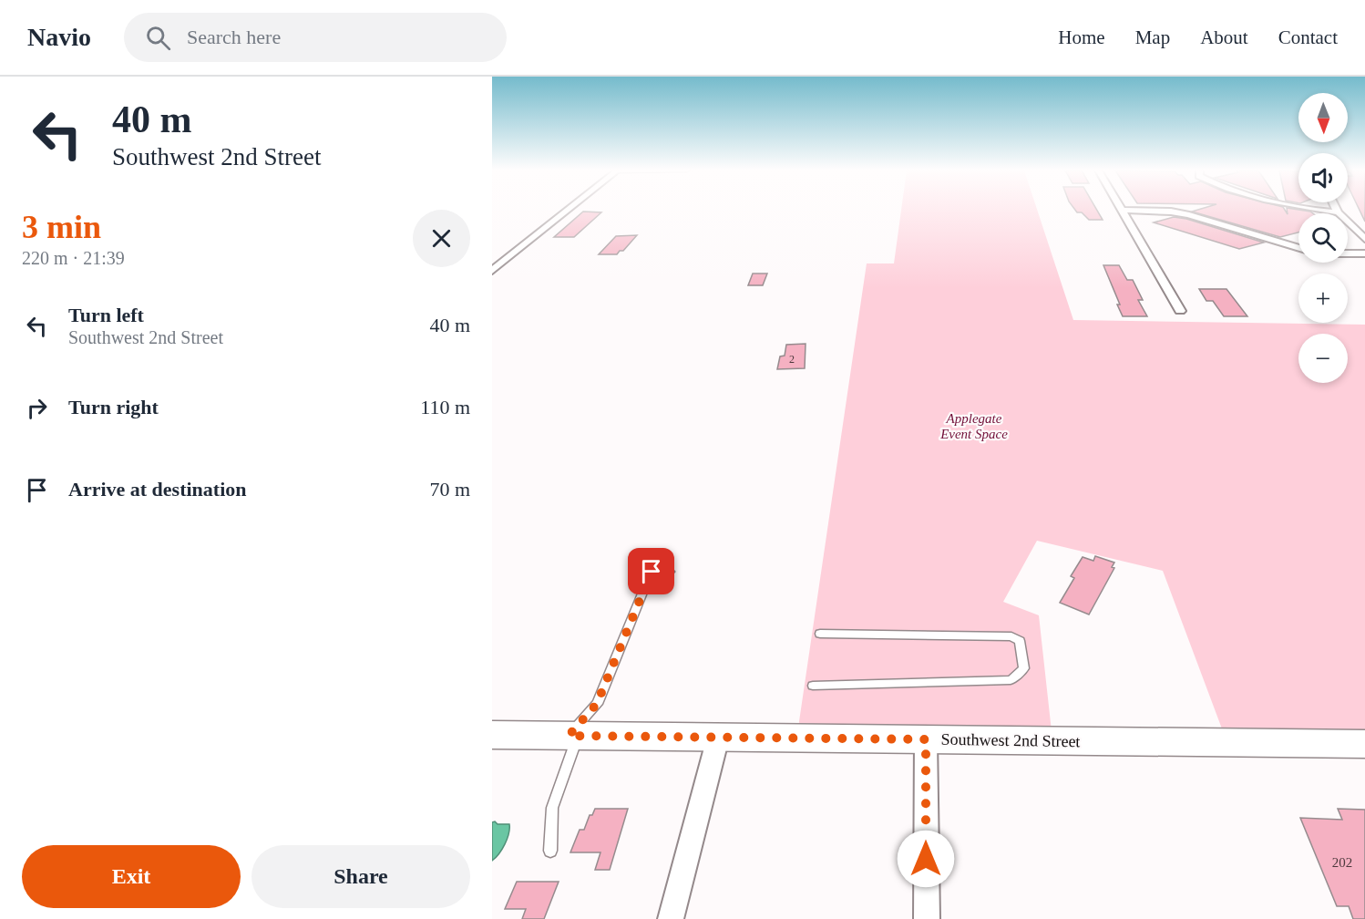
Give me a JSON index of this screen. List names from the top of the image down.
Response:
{
  "streets": {
    "main road": ["Southwest 2nd Street"]
  },
  "parks": ["Applegate Event Space"],
  "house_numbers": ["2", "202"],
  "north": "bottom",
  "page": {
    "header": "Navio",
    "search": "Search here",
    "nav": [
      "Home",
      "Map",
      "About",
      "Contact"
    ],
    "turn": ["40 m", "Southwest 2nd Street"],
    "map_buttons": ["+", "−"],
    "heading": ["3 min", "220 m · 21:39"],
    "list": [
      {
        "name": "Turn left",
        "note": "Southwest 2nd Street",
        "value": "40 m"
      },
      {
        "name": "Turn right",
        "value": "110 m"
      },
      {
        "name": "Arrive at destination",
        "value": "70 m"
      }
    ],
    "buttons": ["Exit", "Share"]
  }
}
